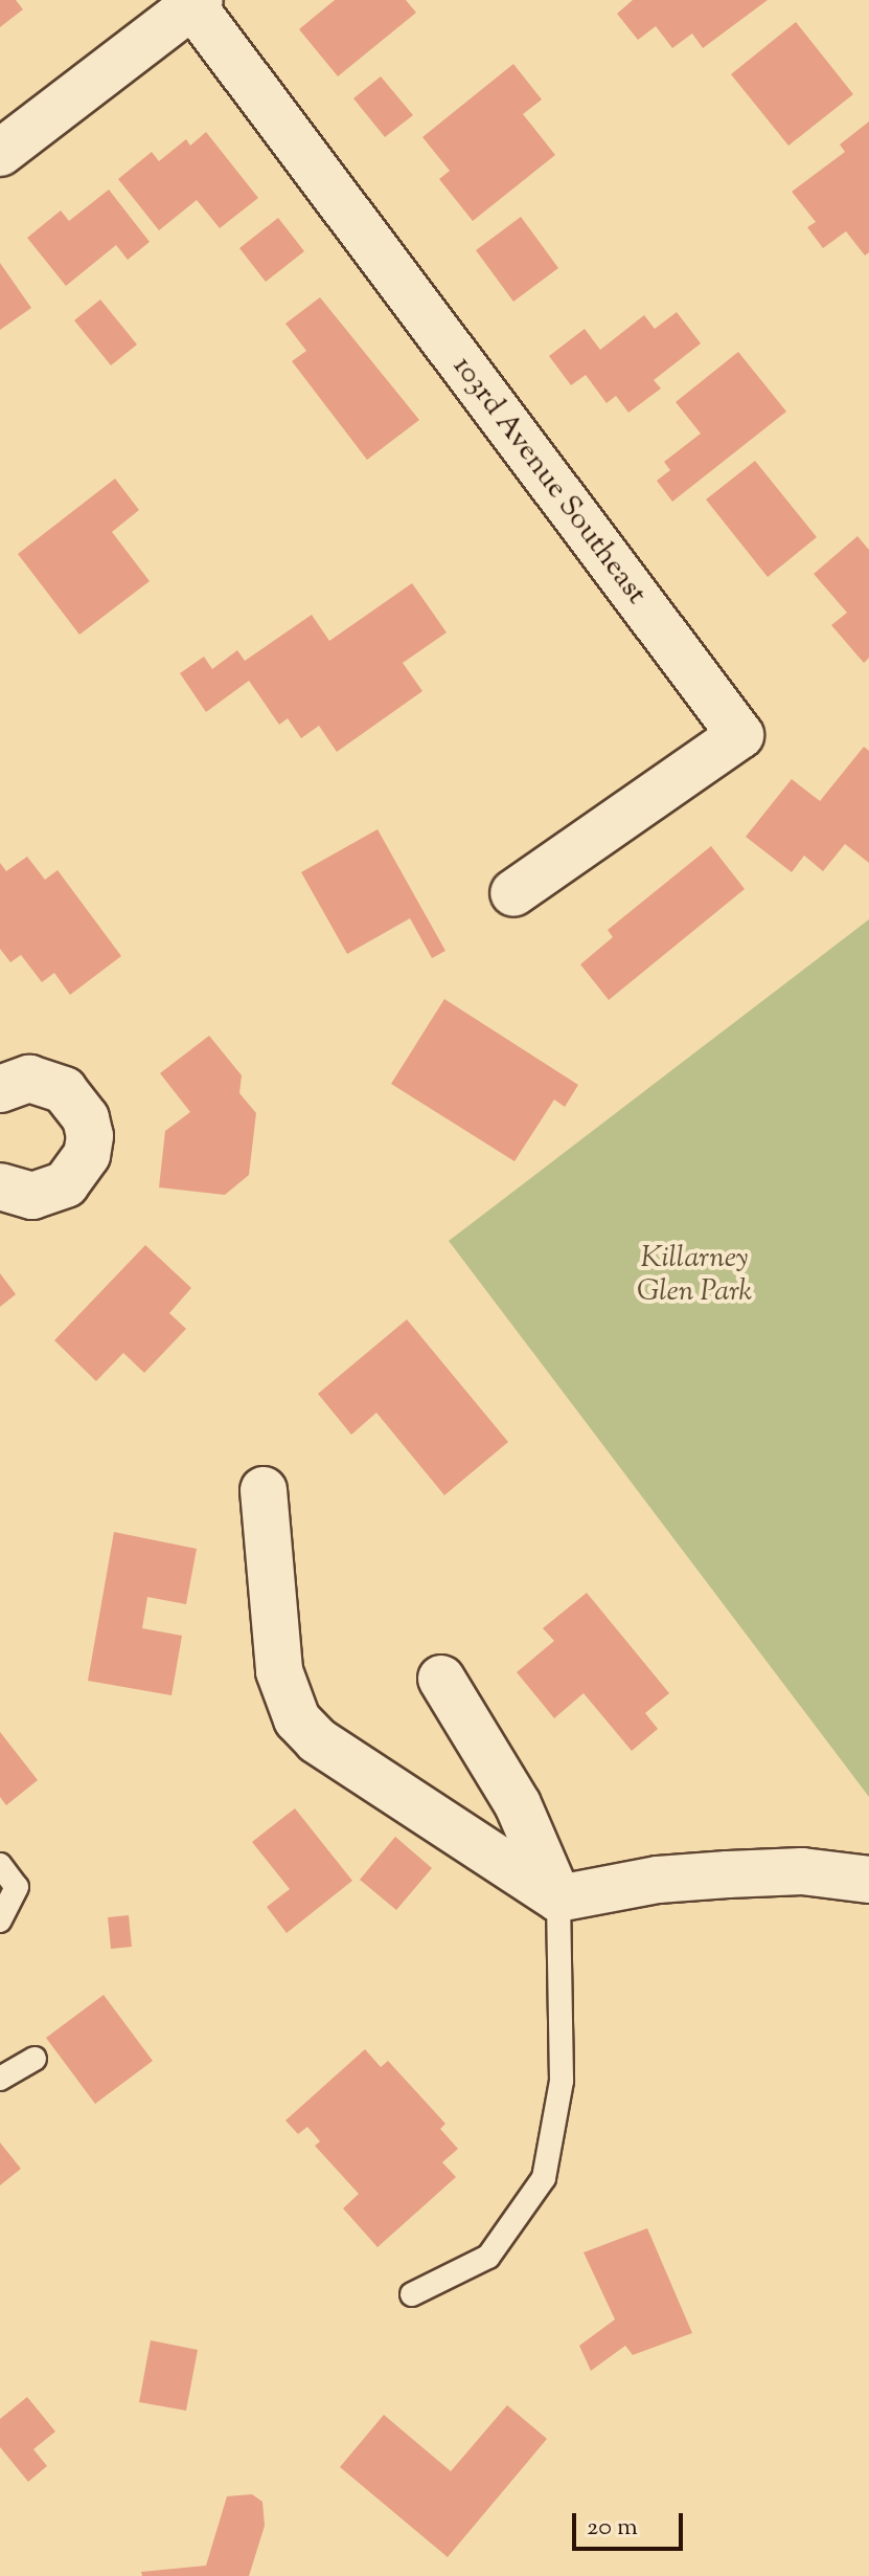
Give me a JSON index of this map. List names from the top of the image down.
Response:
{
  "streets": {
    "street": ["103rd Avenue Southeast"]
  },
  "parks": ["Killarney Glen Park"],
  "scale_bar": "20 m"
}
